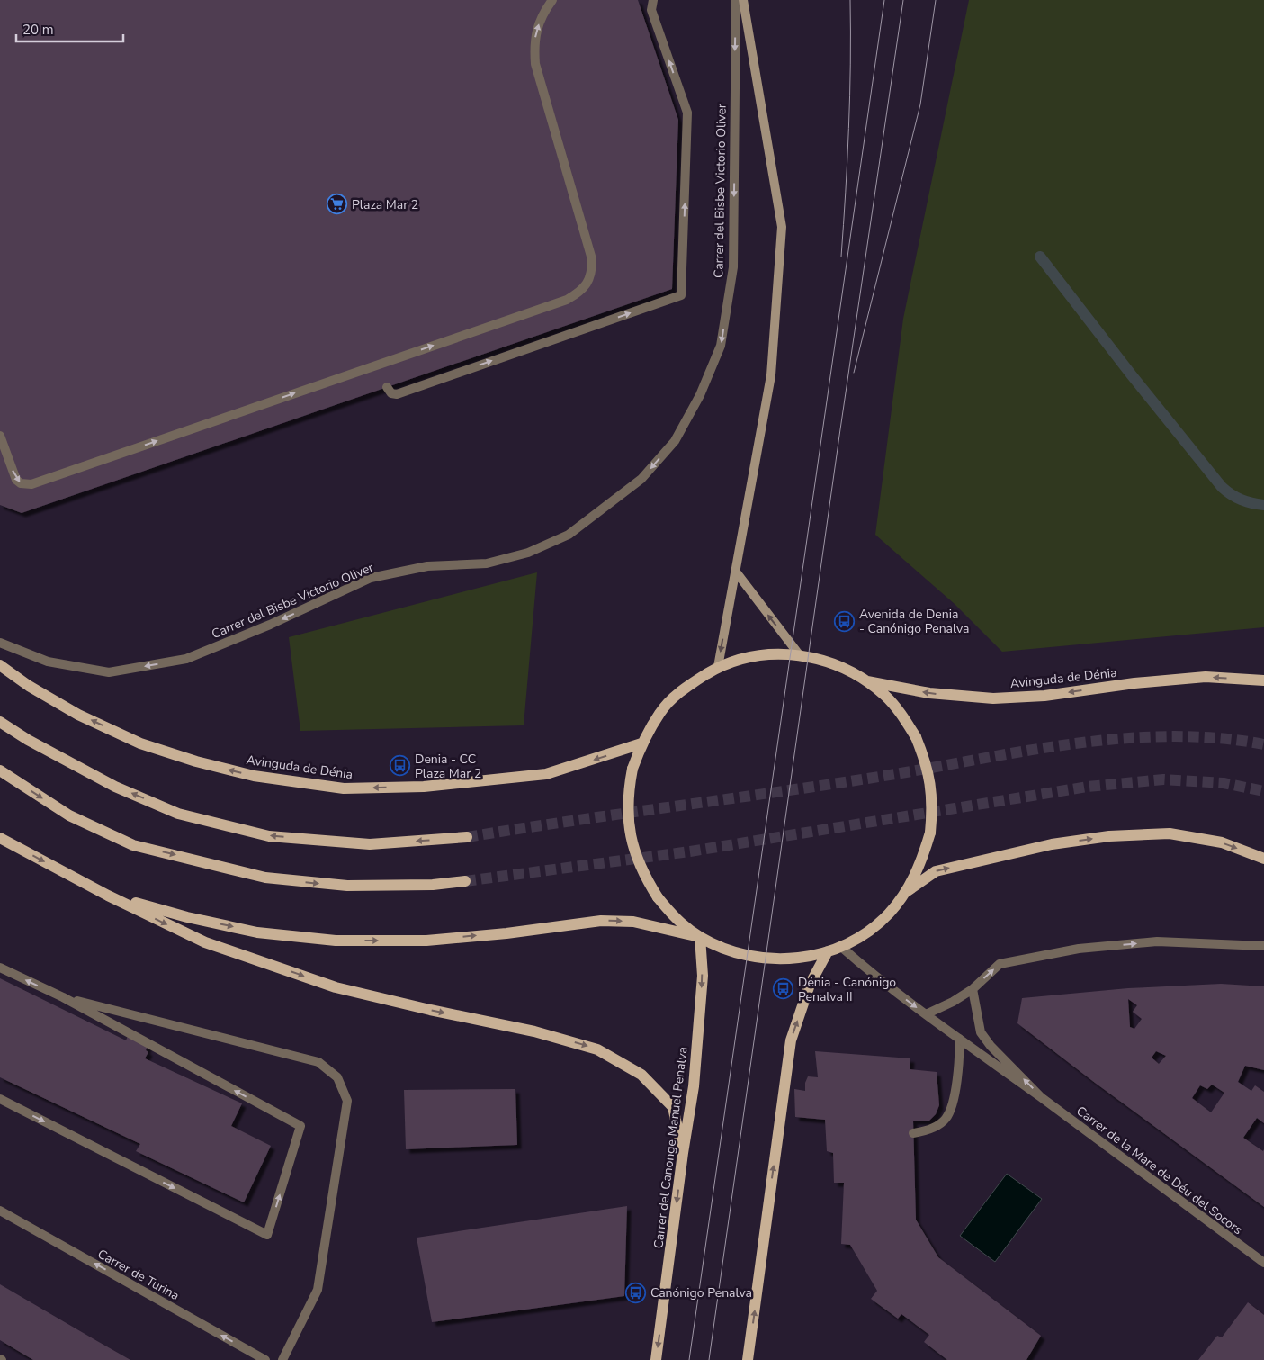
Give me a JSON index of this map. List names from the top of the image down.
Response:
{
  "streets": {
    "main road": ["Avinguda de Dénia", "Carrer del Canonge Manuel Penalva"],
    "street": ["Carrer del Bisbe Victorio Oliver", "Carrer de la Mare de Déu del Socors", "Carrer de Turina"]
  },
  "one_way": ["Carrer del Bisbe Victorio Oliver", "Carrer de Turina"],
  "places": {
    "supermarket": ["Plaza Mar 2"],
    "bus stop": [
      "Avenida de Denia - Canónigo Penalva",
      "Denia - CC Plaza Mar 2",
      "Dénia - Canónigo Penalva II",
      "Canónigo Penalva"
    ]
  },
  "scale_bar": "20 m"
}
